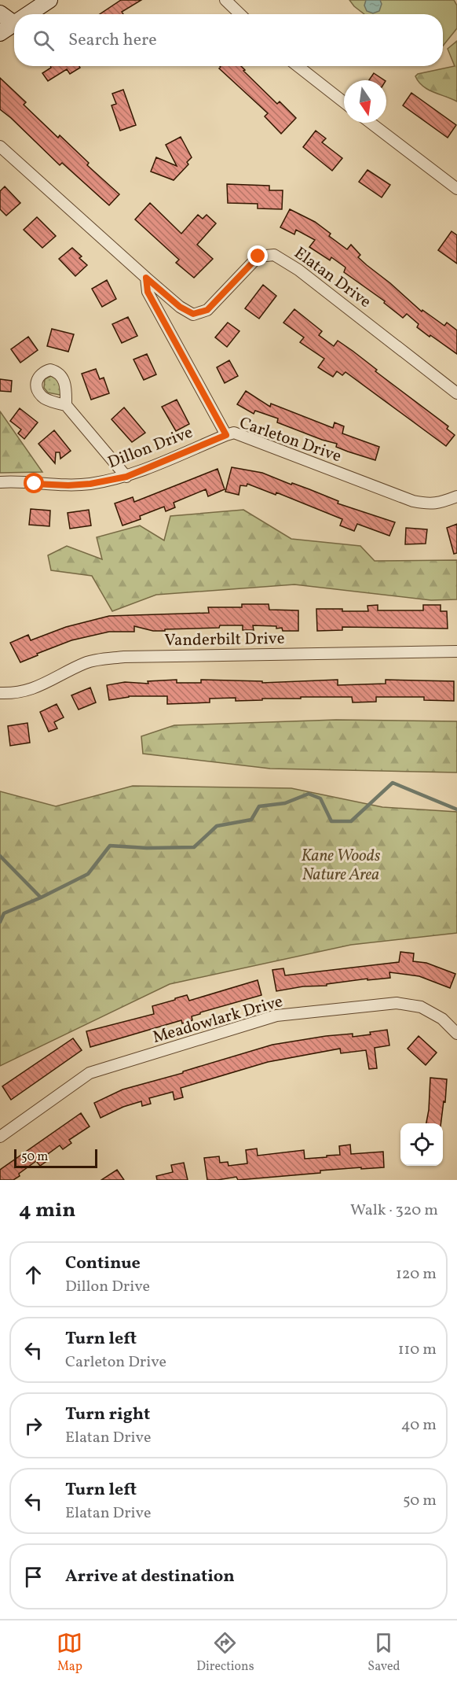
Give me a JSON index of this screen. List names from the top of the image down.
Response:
{
  "streets": {
    "street": [
      "Elatan Drive",
      "Carleton Drive",
      "Dillon Drive",
      "Vanderbilt Drive",
      "Meadowlark Drive"
    ]
  },
  "crossings": [
    ["Elatan Drive", "Carleton Drive"],
    ["Carleton Drive", "Dillon Drive"]
  ],
  "parks": ["Kane Woods Nature Area"],
  "scale_bar": "50 m",
  "north": "bottom",
  "page": {
    "search": "Search here",
    "scale": "50 m",
    "heading": ["4 min", "Walk · 320 m"],
    "list": [
      ["Continue", "Dillon Drive", "120 m"],
      ["Turn left", "Carleton Drive", "110 m"],
      ["Turn right", "Elatan Drive", "40 m"],
      ["Turn left", "Elatan Drive", "50 m"],
      "Arrive at destination"
    ],
    "nav": ["Map", "Directions", "Saved"]
  }
}
